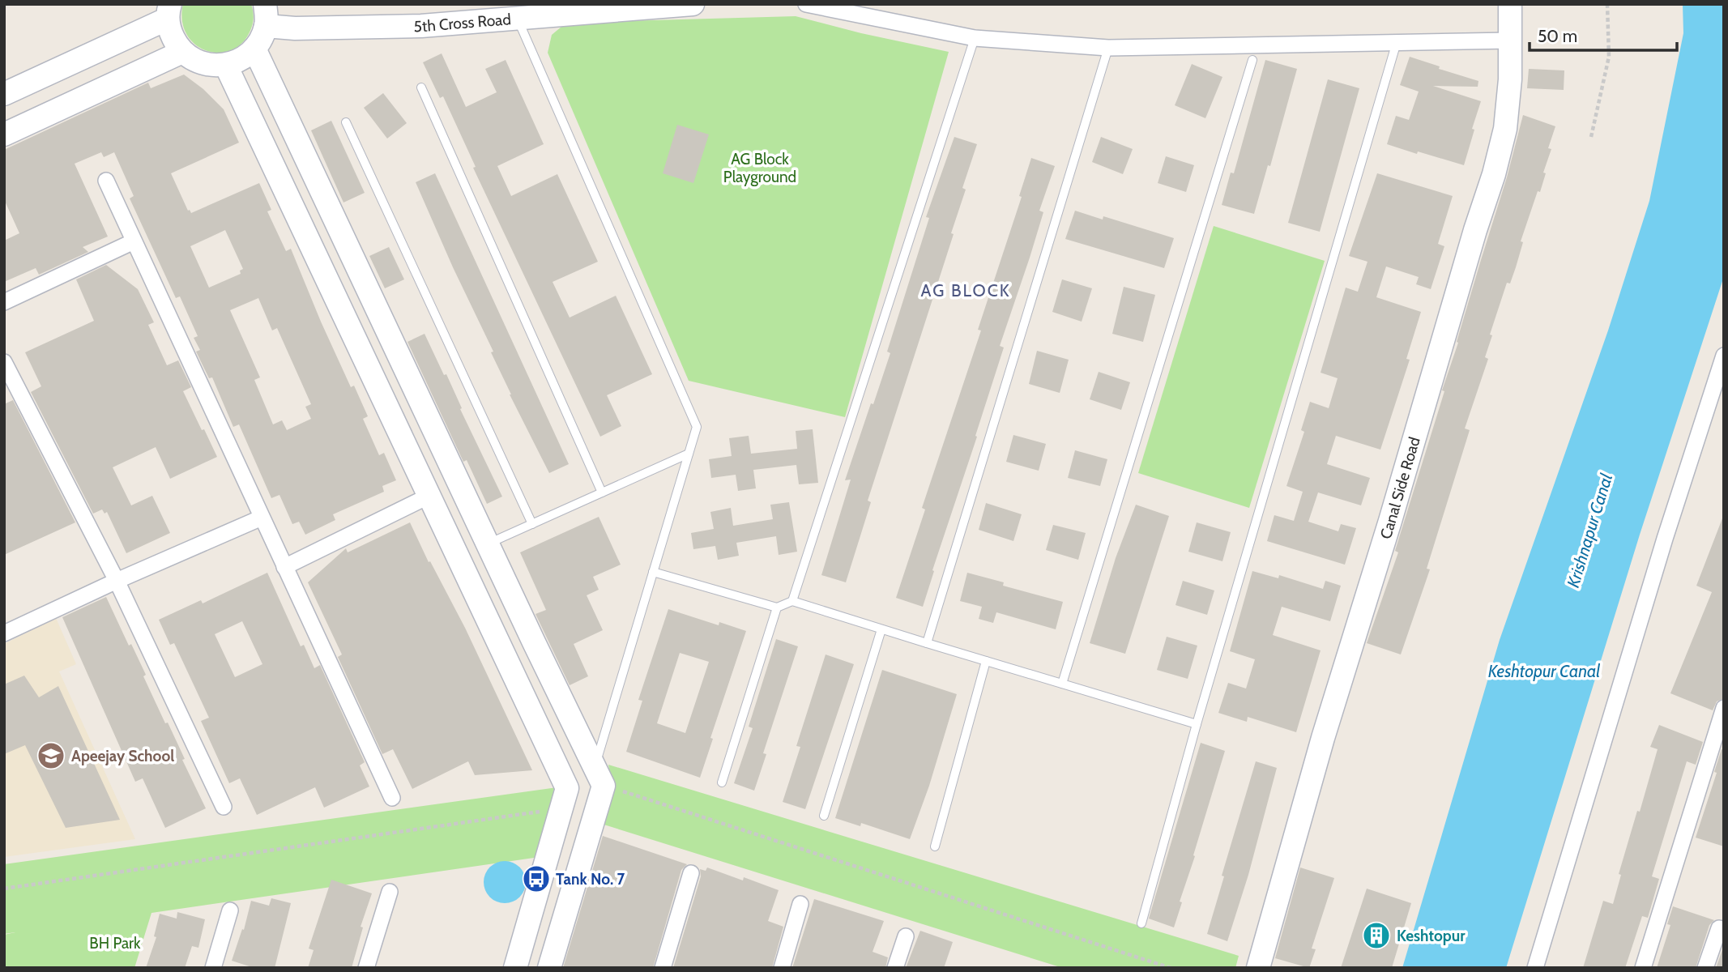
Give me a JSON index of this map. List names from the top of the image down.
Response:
{
  "streets": {
    "main road": ["5th Cross Road", "Canal Side Road"]
  },
  "districts": ["AG BLOCK"],
  "water": ["Krishnapur Canal", "Keshtopur Canal"],
  "parks": ["AG Block Playground", "BH Park"],
  "places": {
    "school or university": ["Apeejay School"],
    "bus stop": ["Tank No. 7"],
    "building": ["Keshtopur"]
  },
  "scale_bar": "50 m"
}
